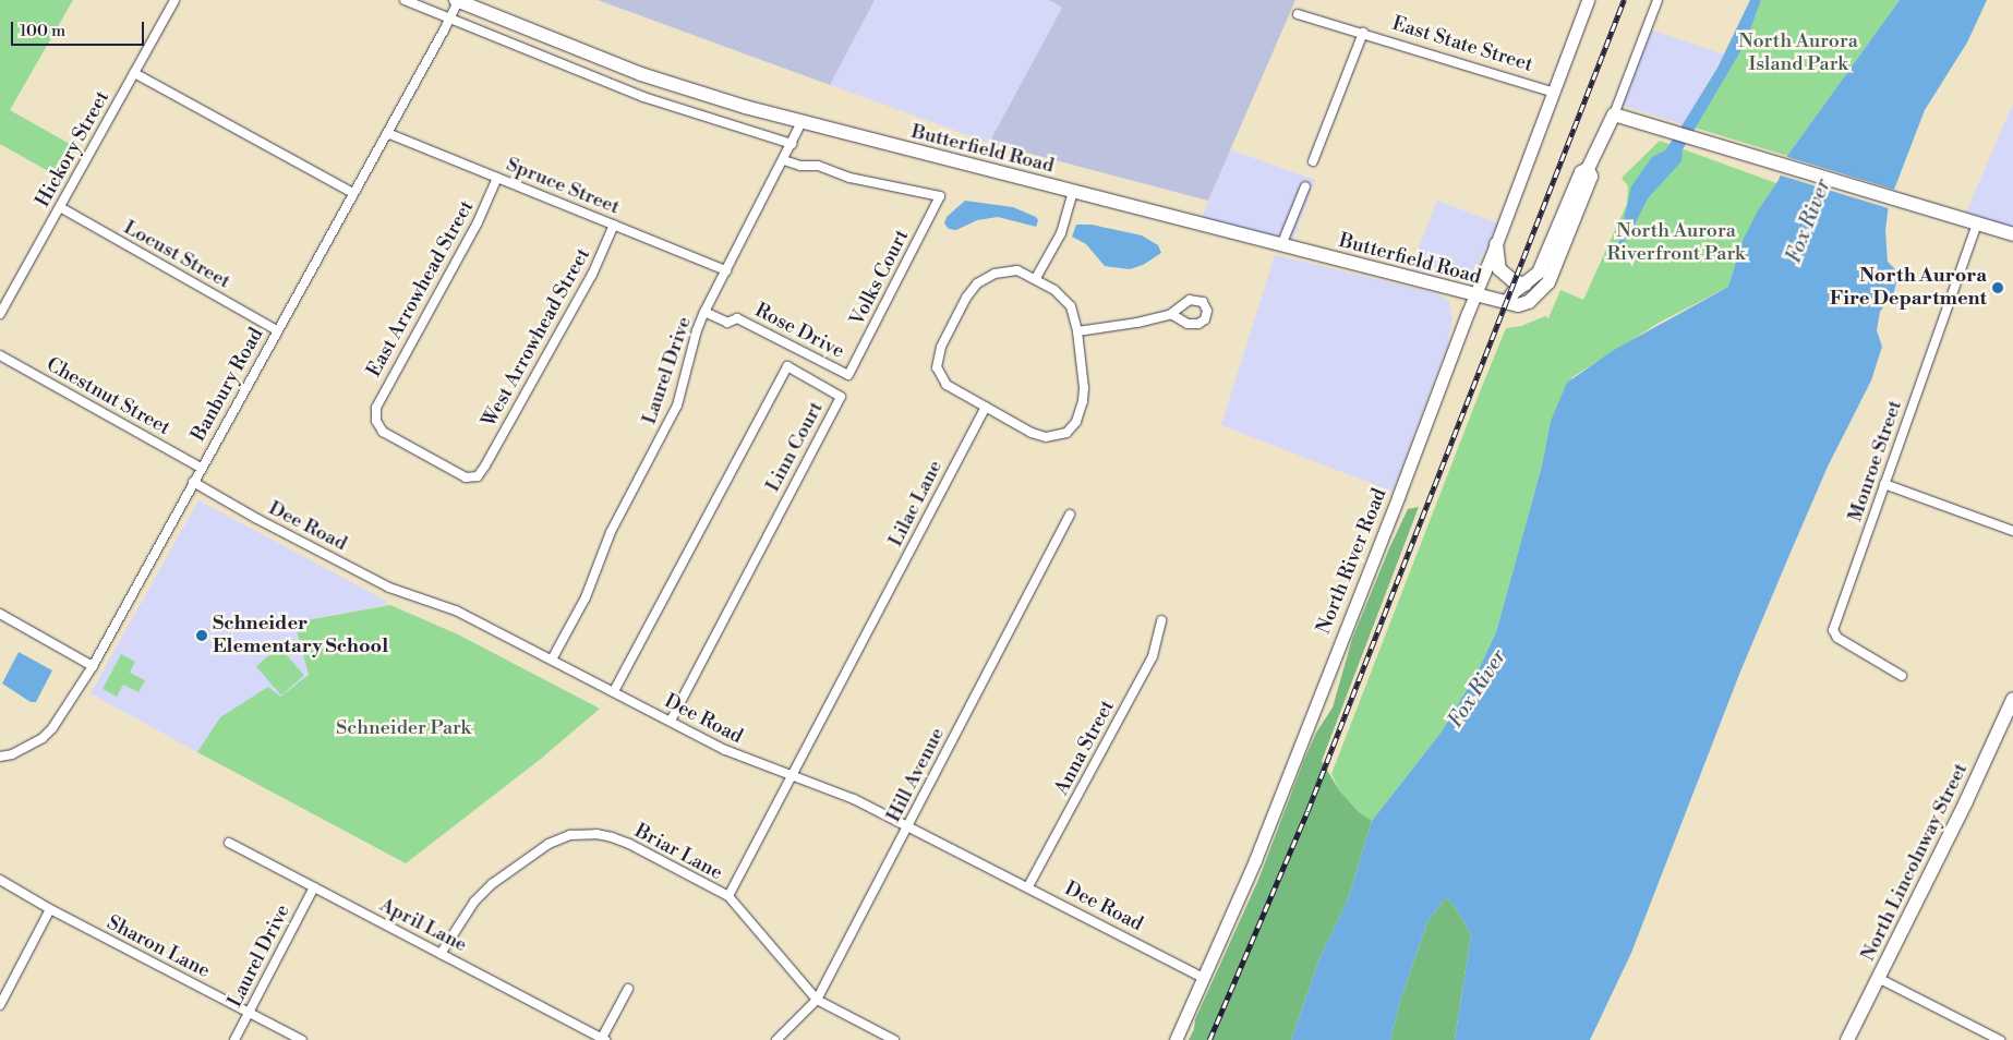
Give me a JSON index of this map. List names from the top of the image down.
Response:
{
  "streets": {
    "main road": ["Butterfield Road", "North River Road", "North Lincolnway Street"],
    "street": [
      "East State Street",
      "Hickory Street",
      "Spruce Street",
      "Locust Street",
      "Volks Court",
      "East Arrowhead Street",
      "Rose Drive",
      "West Arrowhead Street",
      "Laurel Drive",
      "Banbury Road",
      "Chestnut Street",
      "Linn Court",
      "Monroe Street",
      "Lilac Lane",
      "Dee Road",
      "Anna Street",
      "Hill Avenue",
      "Briar Lane",
      "April Lane",
      "Sharon Lane"
    ]
  },
  "crossings": [
    ["East State Street", "North River Road"],
    ["Hickory Street", "Locust Street"],
    ["Butterfield Road", "Laurel Drive"],
    ["Butterfield Road", "Banbury Road"],
    ["Butterfield Road", "North River Road"],
    ["Spruce Street", "East Arrowhead Street"],
    ["Spruce Street", "West Arrowhead Street"],
    ["Spruce Street", "Laurel Drive"],
    ["Spruce Street", "Banbury Road"],
    ["Locust Street", "Banbury Road"],
    ["Volks Court", "Rose Drive"],
    ["Volks Court", "Laurel Drive"],
    ["East Arrowhead Street", "West Arrowhead Street"],
    ["Rose Drive", "Laurel Drive"],
    ["Laurel Drive", "Dee Road"],
    ["Laurel Drive", "April Lane"],
    ["Laurel Drive", "Sharon Lane"],
    ["Banbury Road", "Chestnut Street"],
    ["Banbury Road", "Dee Road"],
    ["Linn Court", "Dee Road"],
    ["Lilac Lane", "Dee Road"],
    ["Lilac Lane", "Briar Lane"],
    ["Dee Road", "North River Road"],
    ["Dee Road", "Anna Street"],
    ["Dee Road", "Hill Avenue"],
    ["Hill Avenue", "Briar Lane"],
    ["Briar Lane", "April Lane"]
  ],
  "water": ["Fox River"],
  "parks": ["North Aurora Island Park", "North Aurora Riverfront Park", "Schneider Park"],
  "places": ["North Aurora Fire Department", "Schneider Elementary School"],
  "scale_bar": "100 m"
}
